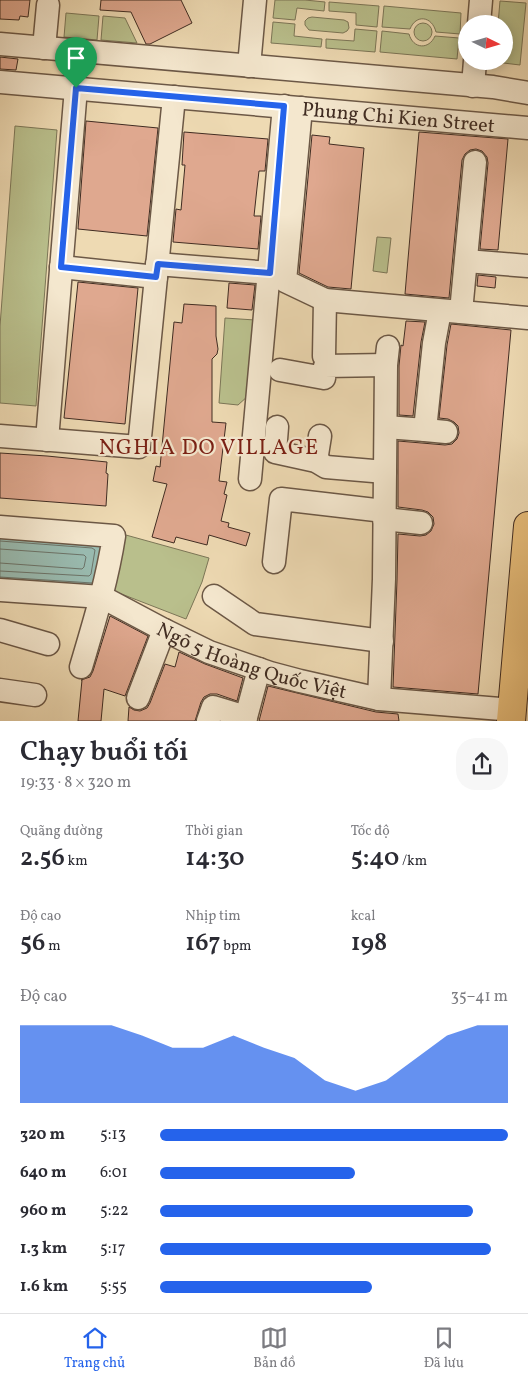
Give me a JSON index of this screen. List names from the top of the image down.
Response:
{
  "streets": {
    "street": ["Phung Chi Kien Street", "Ngõ 5 Hoàng Quốc Việt"]
  },
  "districts": ["NGHIA DO VILLAGE"],
  "north": "right",
  "page": {
    "heading": ["Chạy buổi tối", "19:33 · 8 × 320 m"],
    "stats": [
      ["Quãng đường", "2.56 km"],
      ["Thời gian", "14:30"],
      ["Tốc độ", "5:40 /km"],
      ["Độ cao", "56 m"],
      ["Nhịp tim", "167 bpm"],
      ["kcal", "198"]
    ],
    "chart": ["Độ cao", "35–41 m"],
    "list": [
      {
        "name": "320 m",
        "note": "5:13"
      },
      {
        "name": "640 m",
        "note": "6:01"
      },
      {
        "name": "960 m",
        "note": "5:22"
      },
      {
        "name": "1.3 km",
        "note": "5:17"
      },
      {
        "name": "1.6 km",
        "note": "5:55"
      }
    ],
    "tabs": ["Trang chủ", "Bản đồ", "Đã lưu"]
  }
}
